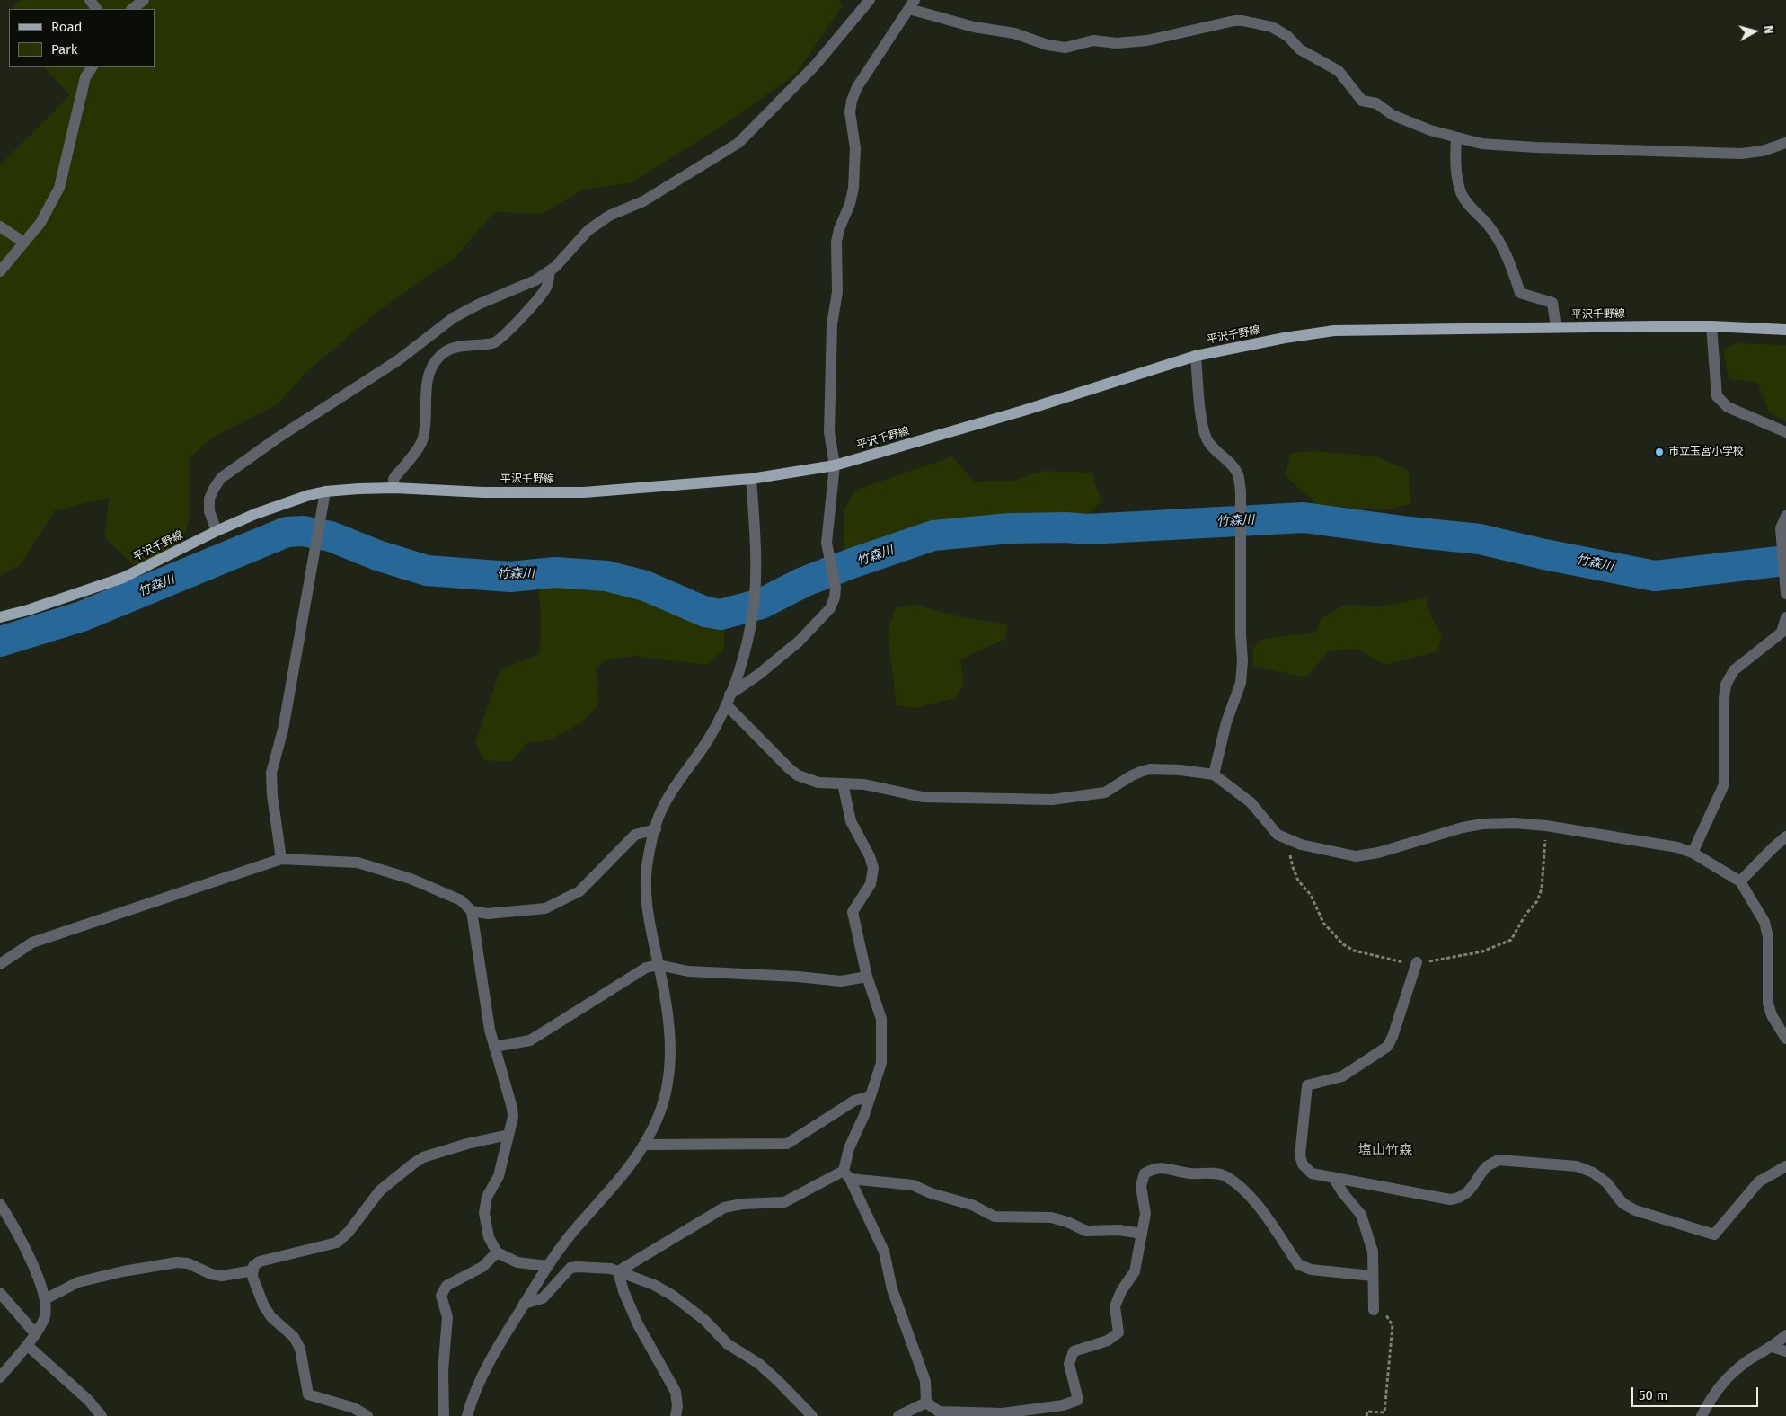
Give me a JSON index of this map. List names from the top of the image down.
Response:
{
  "streets": {
    "main road": ["平沢千野線"]
  },
  "districts": ["塩山竹森"],
  "water": ["竹森川"],
  "places": ["市立玉宮小学校"],
  "legend": ["Road", "Park"],
  "scale_bar": "50 m",
  "north": "right"
}
